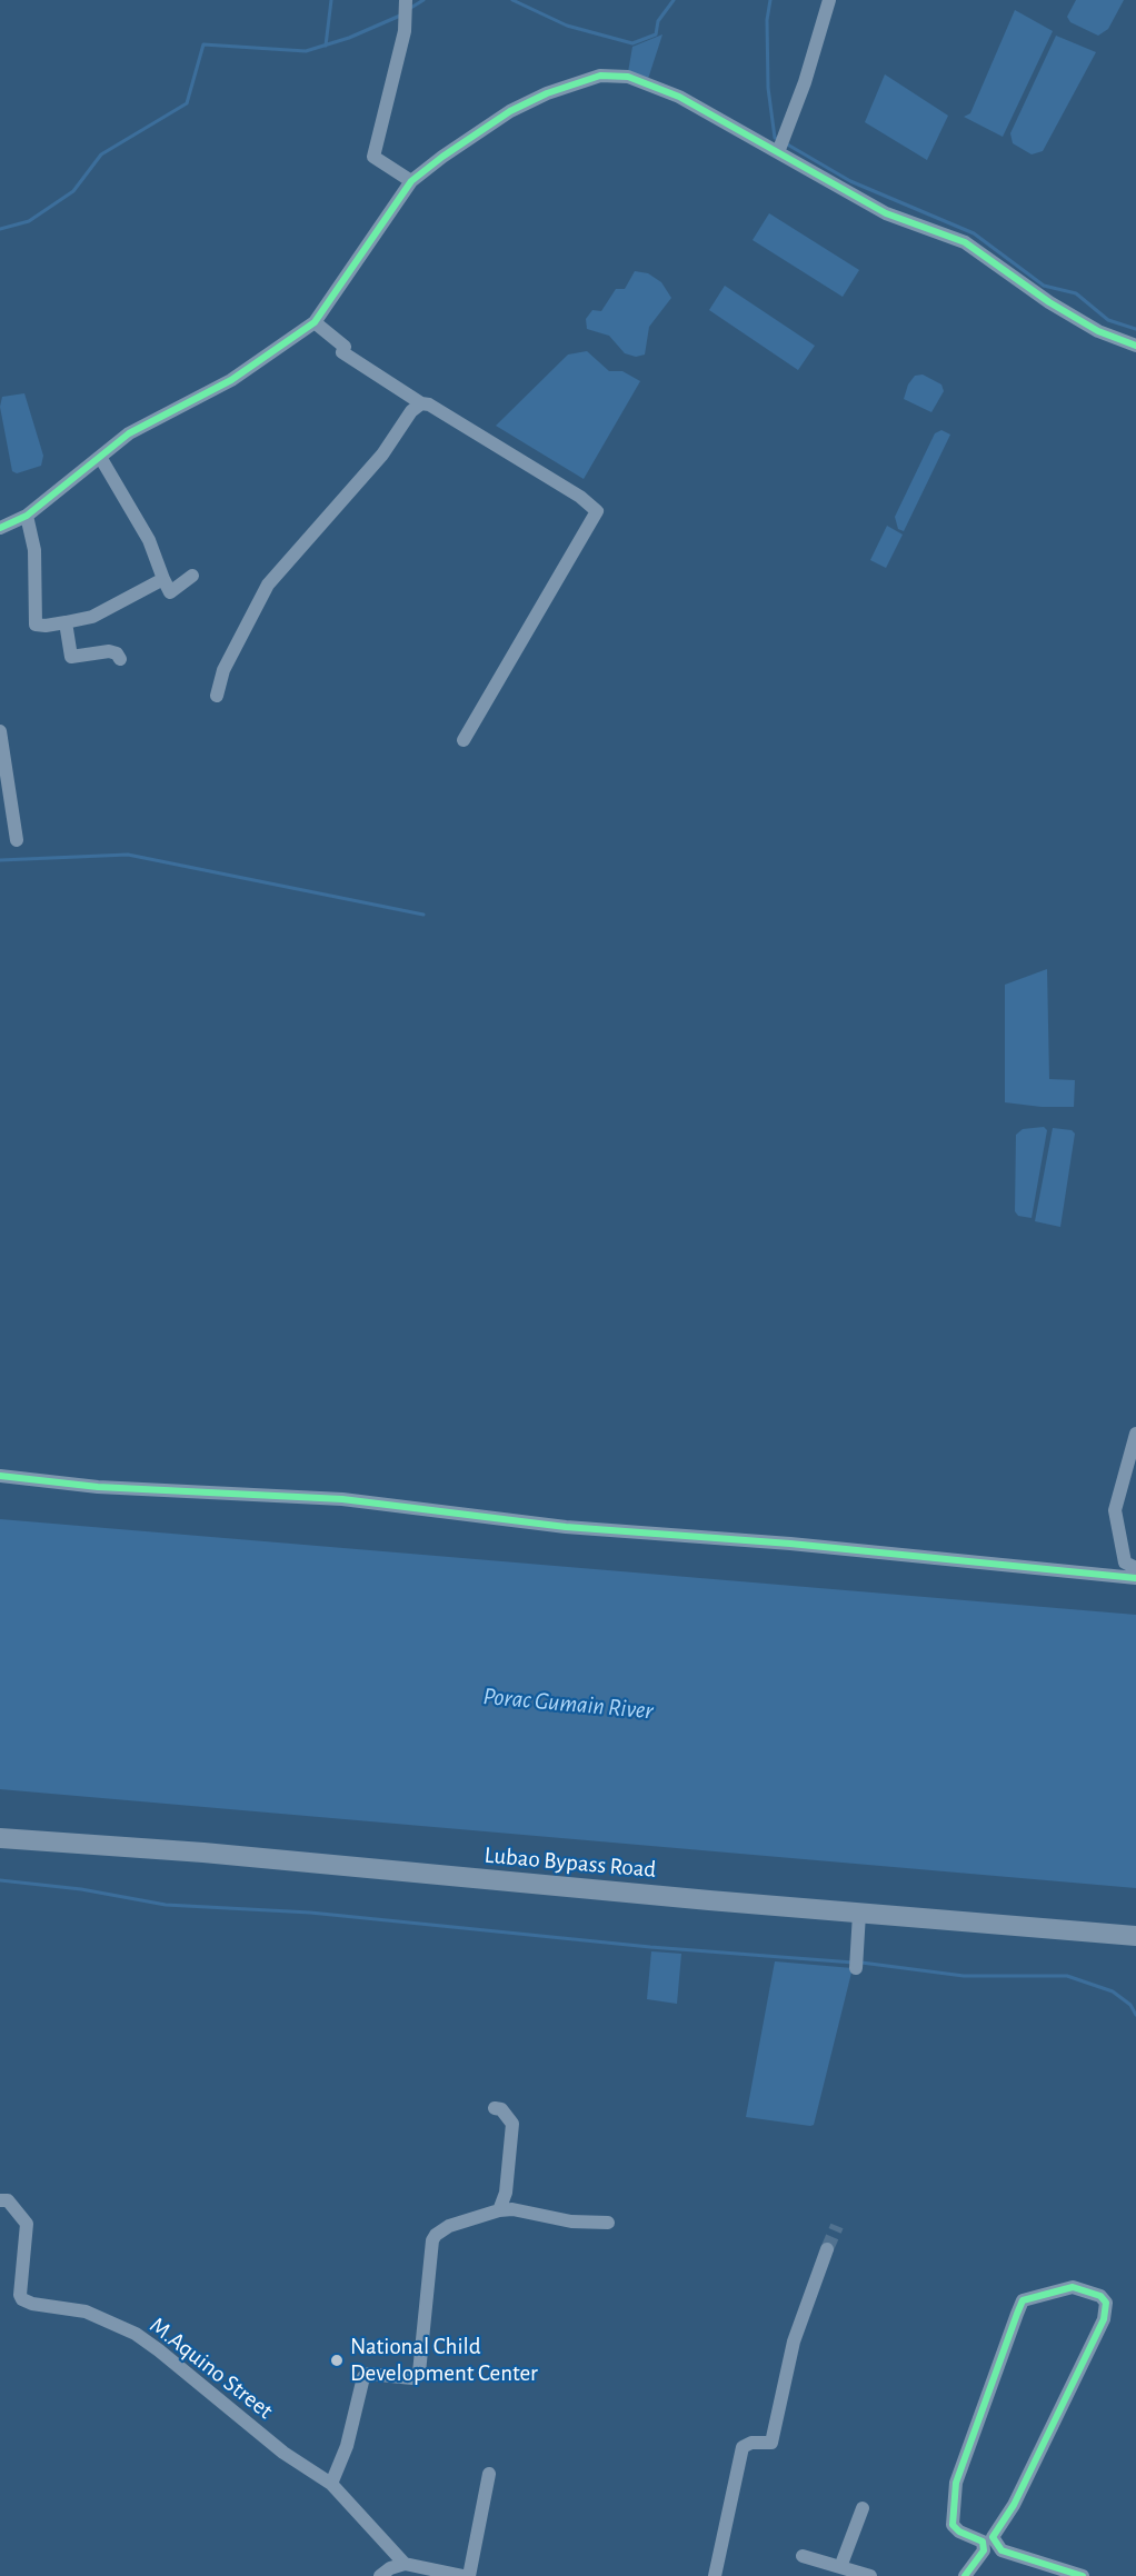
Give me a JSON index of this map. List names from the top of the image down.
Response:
{
  "streets": {
    "highway": ["Lubao Bypass Road"],
    "street": ["M.Aquino Street"]
  },
  "water": ["Porac Gumain River"],
  "places": ["National Child Development Center"]
}
